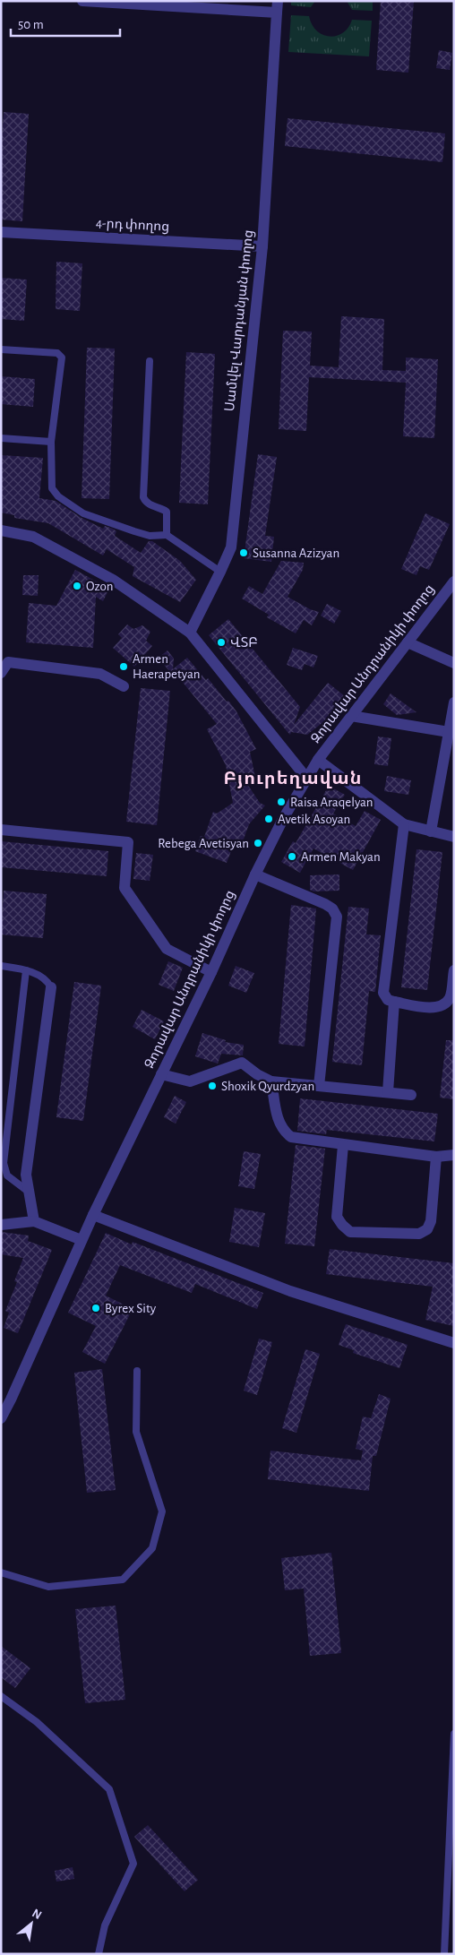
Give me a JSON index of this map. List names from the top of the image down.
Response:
{
  "streets": {
    "street": ["4-րդ փողոց", "Սամվել Վարդանյան փողոց", "Զորավար Անդրանիկի փողոց"]
  },
  "crossings": [
    ["4-րդ փողոց", "Սամվել Վարդանյան փողոց"]
  ],
  "districts": ["Բյուրեղավան"],
  "places": [
    "Susanna Azizyan",
    "Ozon",
    "ՎՏԲ",
    "Armen Haerapetyan",
    "Raisa Araqelyan",
    "Avetik Asoyan",
    "Rebega Avetisyan",
    "Armen Makyan",
    "Shoxik Qyurdzyan",
    "Byrex Sity"
  ],
  "scale_bar": "50 m",
  "north": "top right"
}
